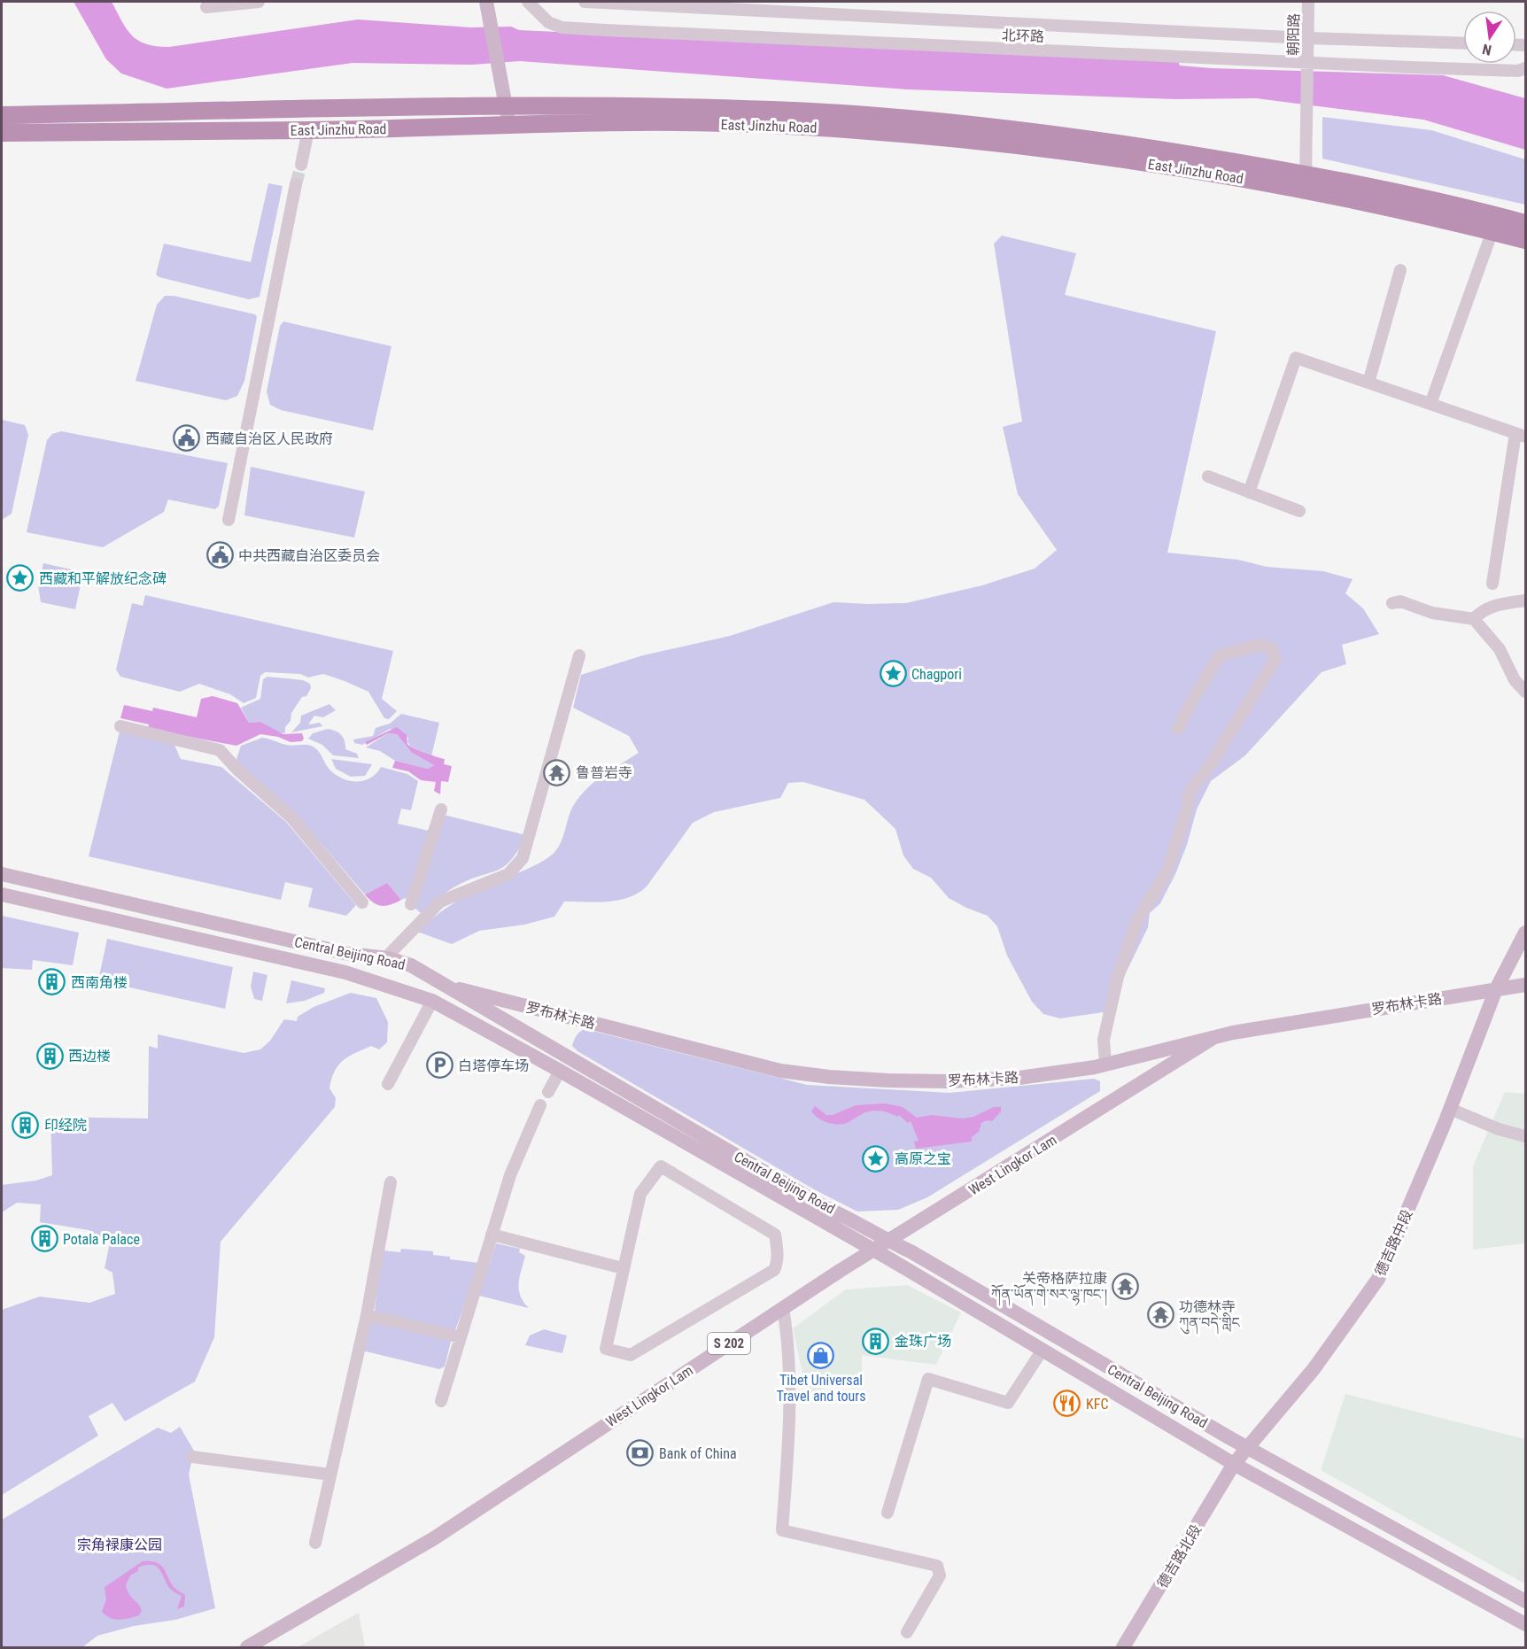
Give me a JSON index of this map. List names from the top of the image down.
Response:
{
  "streets": {
    "highway": ["East Jinzhu Road"],
    "main road": [
      "Central Beijing Road",
      "罗布林卡路",
      "West Lingkor Lam",
      "德吉路中段",
      "S 202",
      "德吉路北段"
    ],
    "street": ["朝阳路", "北环路"]
  },
  "crossings": [
    ["朝阳路", "北环路"],
    ["朝阳路", "East Jinzhu Road"],
    ["Central Beijing Road", "罗布林卡路"],
    ["Central Beijing Road", "West Lingkor Lam"],
    ["Central Beijing Road", "德吉路中段"],
    ["Central Beijing Road", "德吉路北段"],
    ["罗布林卡路", "West Lingkor Lam"],
    ["罗布林卡路", "德吉路中段"],
    ["德吉路中段", "德吉路北段"]
  ],
  "parks": ["宗角禄康公园"],
  "places": {
    "public building": ["西藏自治区人民政府", "中共西藏自治区委员会"],
    "place": ["西藏和平解放纪念碑", "Chagpori", "高原之宝"],
    "temple": ["鲁普岩寺", "关帝格萨拉康 ཀོན་ཡོན་གེ་སར་ལྷ་ཁང་།", "功德林寺 ཀུན་བདེ་གླིང"],
    "building": [
      "西南角楼",
      "西边楼",
      "印经院",
      "Potala Palace",
      "金珠广场"
    ],
    "parking": ["白塔停车场"],
    "shop": ["Tibet Universal Travel and tours"],
    "restaurant": ["KFC"],
    "bank": ["Bank of China"]
  },
  "north": "bottom"
}
